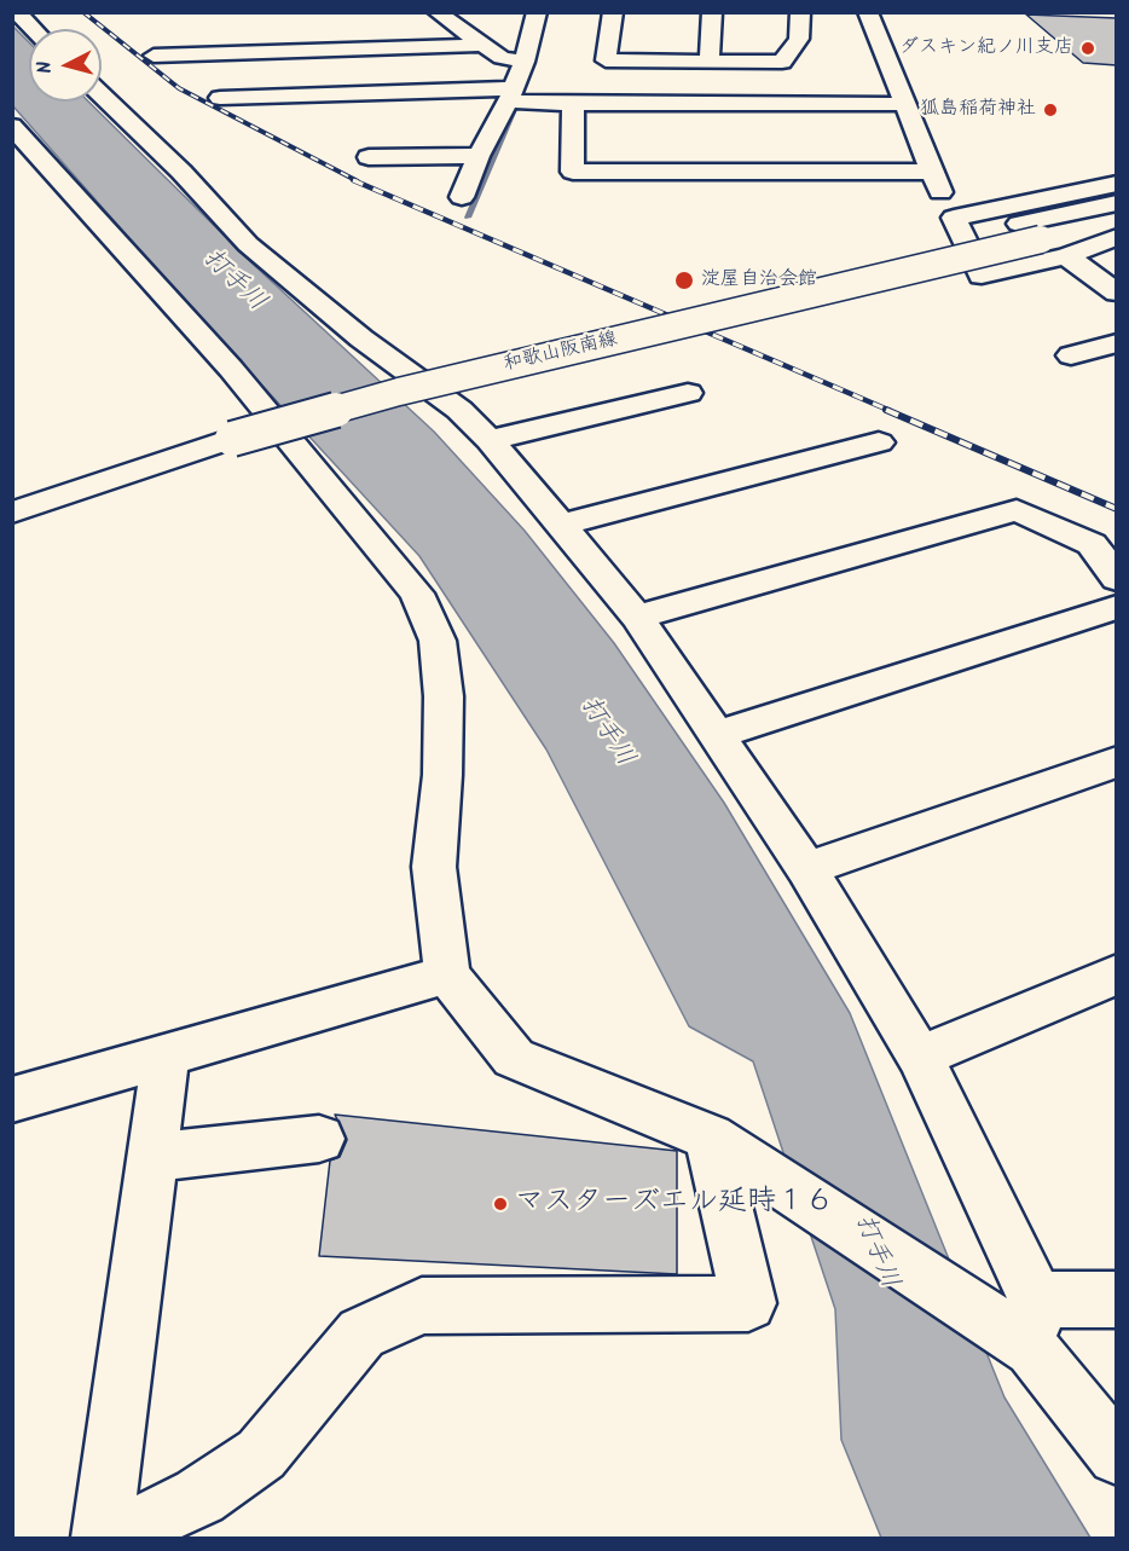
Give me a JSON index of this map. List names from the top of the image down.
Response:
{
  "streets": {
    "street": ["和歌山阪南線"]
  },
  "water": ["打手川"],
  "places": [
    "ダスキン紀ノ川支店",
    "狐島稲荷神社",
    "淀屋自治会館",
    "マスターズエル延時１６"
  ],
  "north": "left"
}
